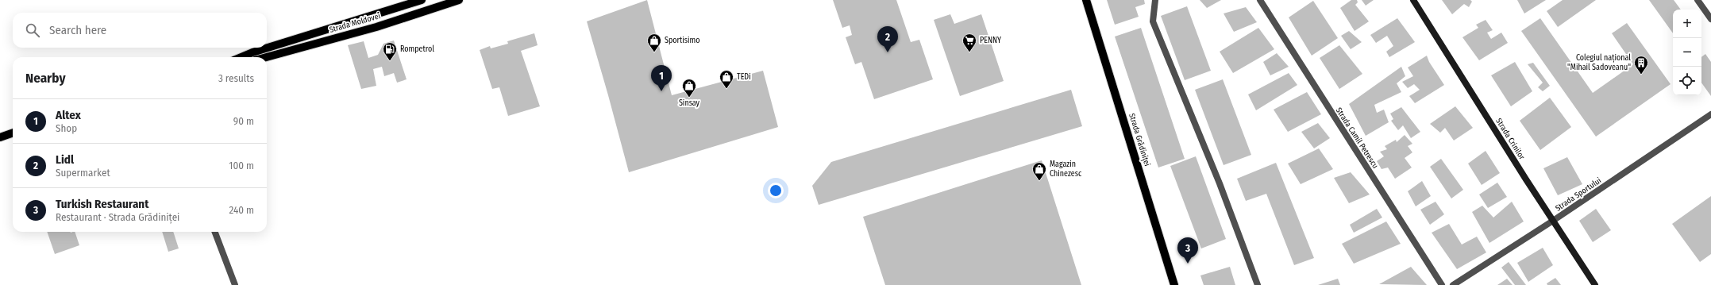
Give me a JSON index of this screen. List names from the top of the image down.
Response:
{
  "streets": {
    "main road": ["Strada Moldovei", "Strada Crinilor", "Strada Grădiniței"],
    "street": ["Strada Camil Petrescu", "Strada Sportului"]
  },
  "crossings": [
    ["Strada Crinilor", "Strada Sportului"]
  ],
  "places": {
    "shop": [
      "Sportisimo",
      "TEDi",
      "Sinsay",
      "Magazin Chinezesc"
    ],
    "supermarket": ["PENNY"],
    "fuel station": ["Rompetrol"],
    "building": ["Colegiul național \"Mihail Sadoveanu\""]
  },
  "page": {
    "map_buttons": ["+", "−"],
    "search": "Search here",
    "pins": ["2", "1", "3"],
    "heading": ["Nearby", "3 results"],
    "list": [
      {
        "mark": "1",
        "name": "Altex",
        "note": "Shop",
        "value": "90 m"
      },
      {
        "mark": "2",
        "name": "Lidl",
        "note": "Supermarket",
        "value": "100 m"
      },
      {
        "mark": "3",
        "name": "Turkish Restaurant",
        "note": "Restaurant · Strada Grădiniței",
        "value": "240 m"
      }
    ]
  }
}
